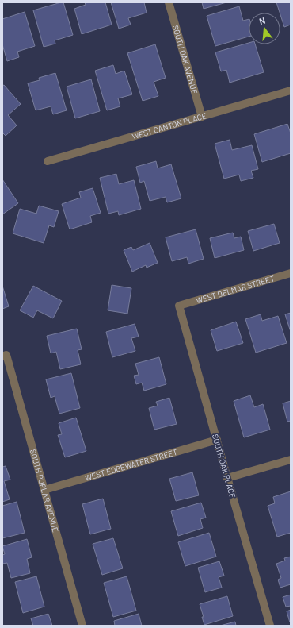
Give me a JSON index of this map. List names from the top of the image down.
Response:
{
  "streets": {
    "street": [
      "SOUTH OAK AVENUE",
      "WEST CANTON PLACE",
      "WEST DELMAR STREET",
      "WEST EDGEWATER STREET",
      "SOUTH OAK PLACE",
      "SOUTH POPLAR AVENUE"
    ]
  },
  "crossings": [
    ["SOUTH OAK AVENUE", "WEST CANTON PLACE"],
    ["WEST DELMAR STREET", "SOUTH OAK PLACE"],
    ["WEST EDGEWATER STREET", "SOUTH OAK PLACE"],
    ["WEST EDGEWATER STREET", "SOUTH POPLAR AVENUE"]
  ],
  "north": "top"
}
